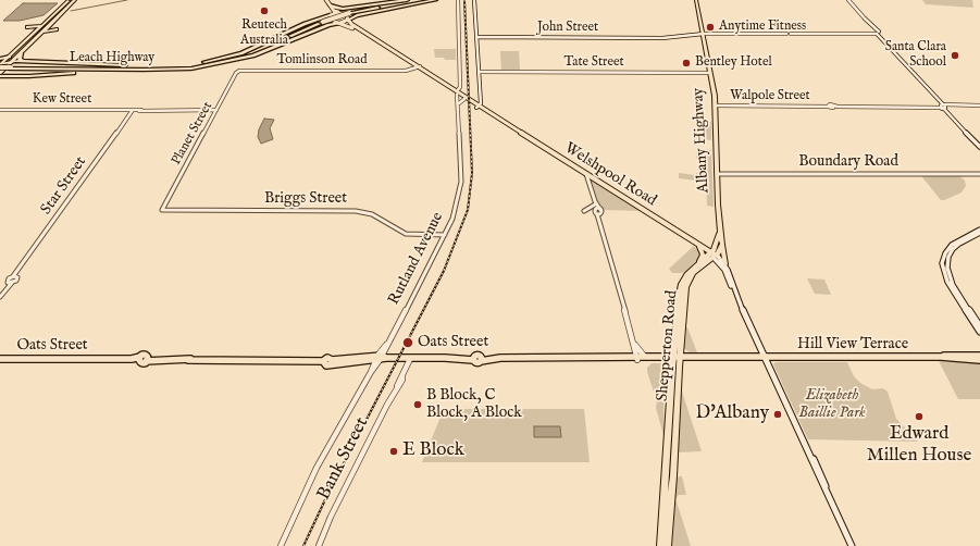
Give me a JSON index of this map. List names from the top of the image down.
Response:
{
  "streets": {
    "highway": ["Leach Highway", "Albany Highway", "Shepperton Road"],
    "main road": [
      "John Street",
      "Welshpool Road",
      "Hill View Terrace",
      "Oats Street"
    ],
    "street": [
      "Tomlinson Road",
      "Tate Street",
      "Walpole Street",
      "Kew Street",
      "Planet Street",
      "Boundary Road",
      "Star Street",
      "Briggs Street",
      "Rutland Avenue",
      "Bank Street"
    ]
  },
  "crossings": [
    ["John Street", "Albany Highway"],
    ["Tomlinson Road", "Planet Street"],
    ["Tomlinson Road", "Welshpool Road"],
    ["Tate Street", "Albany Highway"],
    ["Walpole Street", "Albany Highway"],
    ["Kew Street", "Planet Street"],
    ["Kew Street", "Star Street"],
    ["Planet Street", "Briggs Street"],
    ["Albany Highway", "Boundary Road"],
    ["Albany Highway", "Shepperton Road"],
    ["Welshpool Road", "Rutland Avenue"],
    ["Welshpool Road", "Shepperton Road"],
    ["Briggs Street", "Rutland Avenue"],
    ["Rutland Avenue", "Oats Street"]
  ],
  "parks": ["Elizabeth Baillie Park"],
  "places": [
    "Reutech Australia",
    "Anytime Fitness",
    "Santa Clara School",
    "Bentley Hotel",
    "Oats Street",
    "B Block, C Block, A Block",
    "D'Albany",
    "Edward Millen House",
    "E Block"
  ]
}
